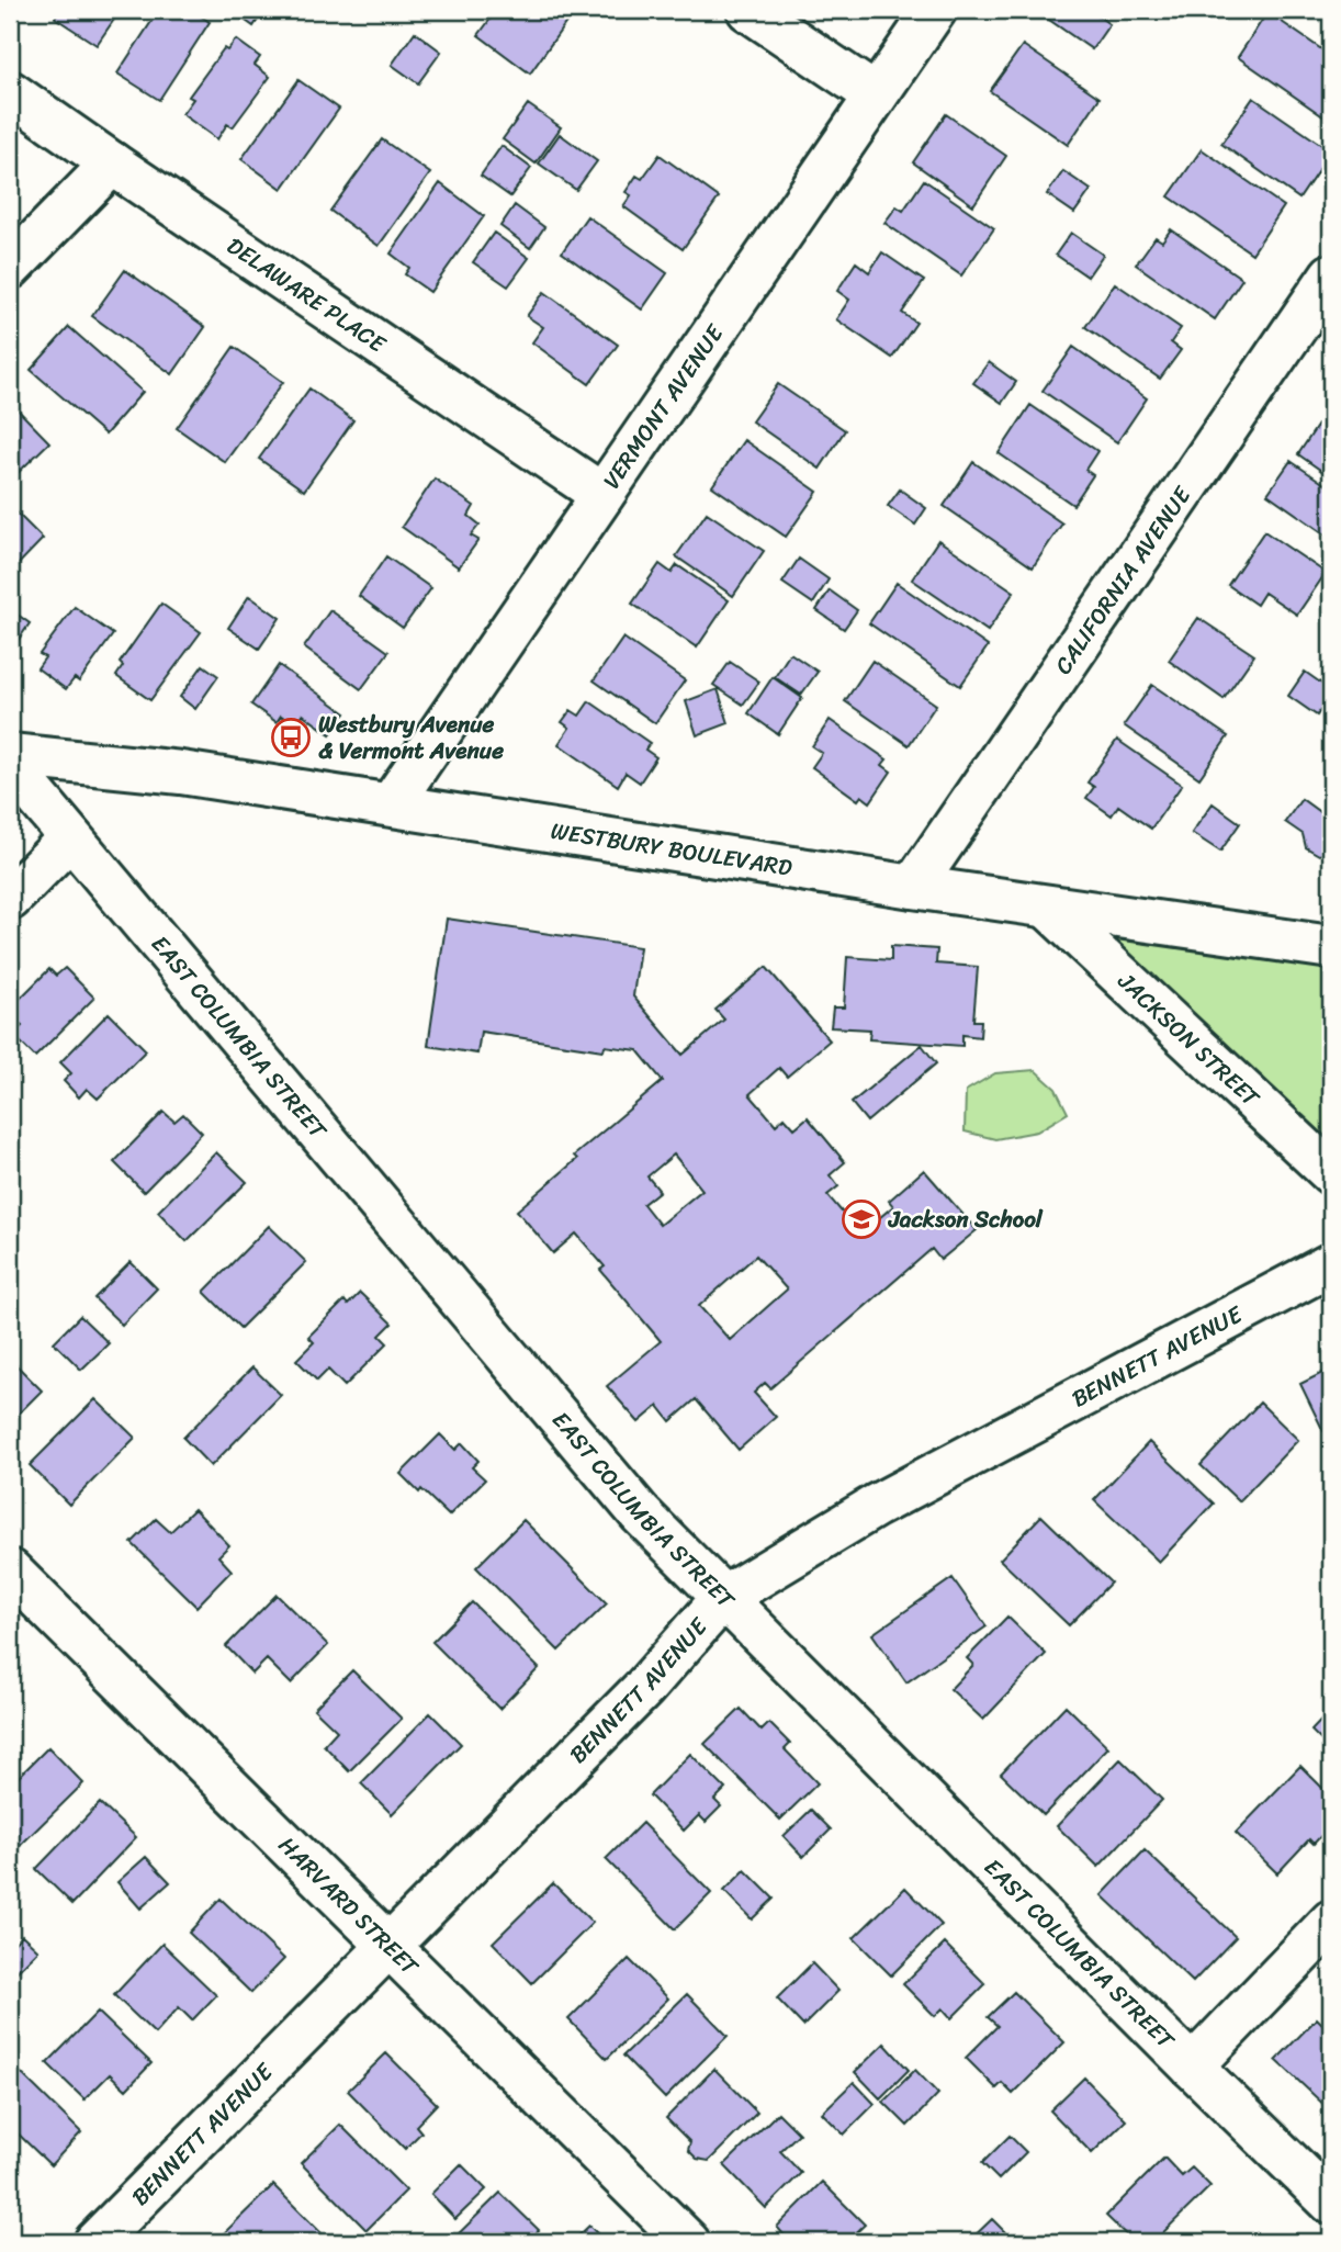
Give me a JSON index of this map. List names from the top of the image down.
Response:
{
  "streets": {
    "street": [
      "DELAWARE PLACE",
      "VERMONT AVENUE",
      "CALIFORNIA AVENUE",
      "WESTBURY BOULEVARD",
      "EAST COLUMBIA STREET",
      "JACKSON STREET",
      "BENNETT AVENUE",
      "HARVARD STREET"
    ]
  },
  "crossings": [
    ["DELAWARE PLACE", "VERMONT AVENUE"],
    ["VERMONT AVENUE", "WESTBURY BOULEVARD"],
    ["CALIFORNIA AVENUE", "WESTBURY BOULEVARD"],
    ["WESTBURY BOULEVARD", "JACKSON STREET"],
    ["EAST COLUMBIA STREET", "BENNETT AVENUE"],
    ["BENNETT AVENUE", "HARVARD STREET"]
  ],
  "places": {
    "bus stop": ["Westbury Avenue & Vermont Avenue"],
    "school or university": ["Jackson School"]
  }
}
